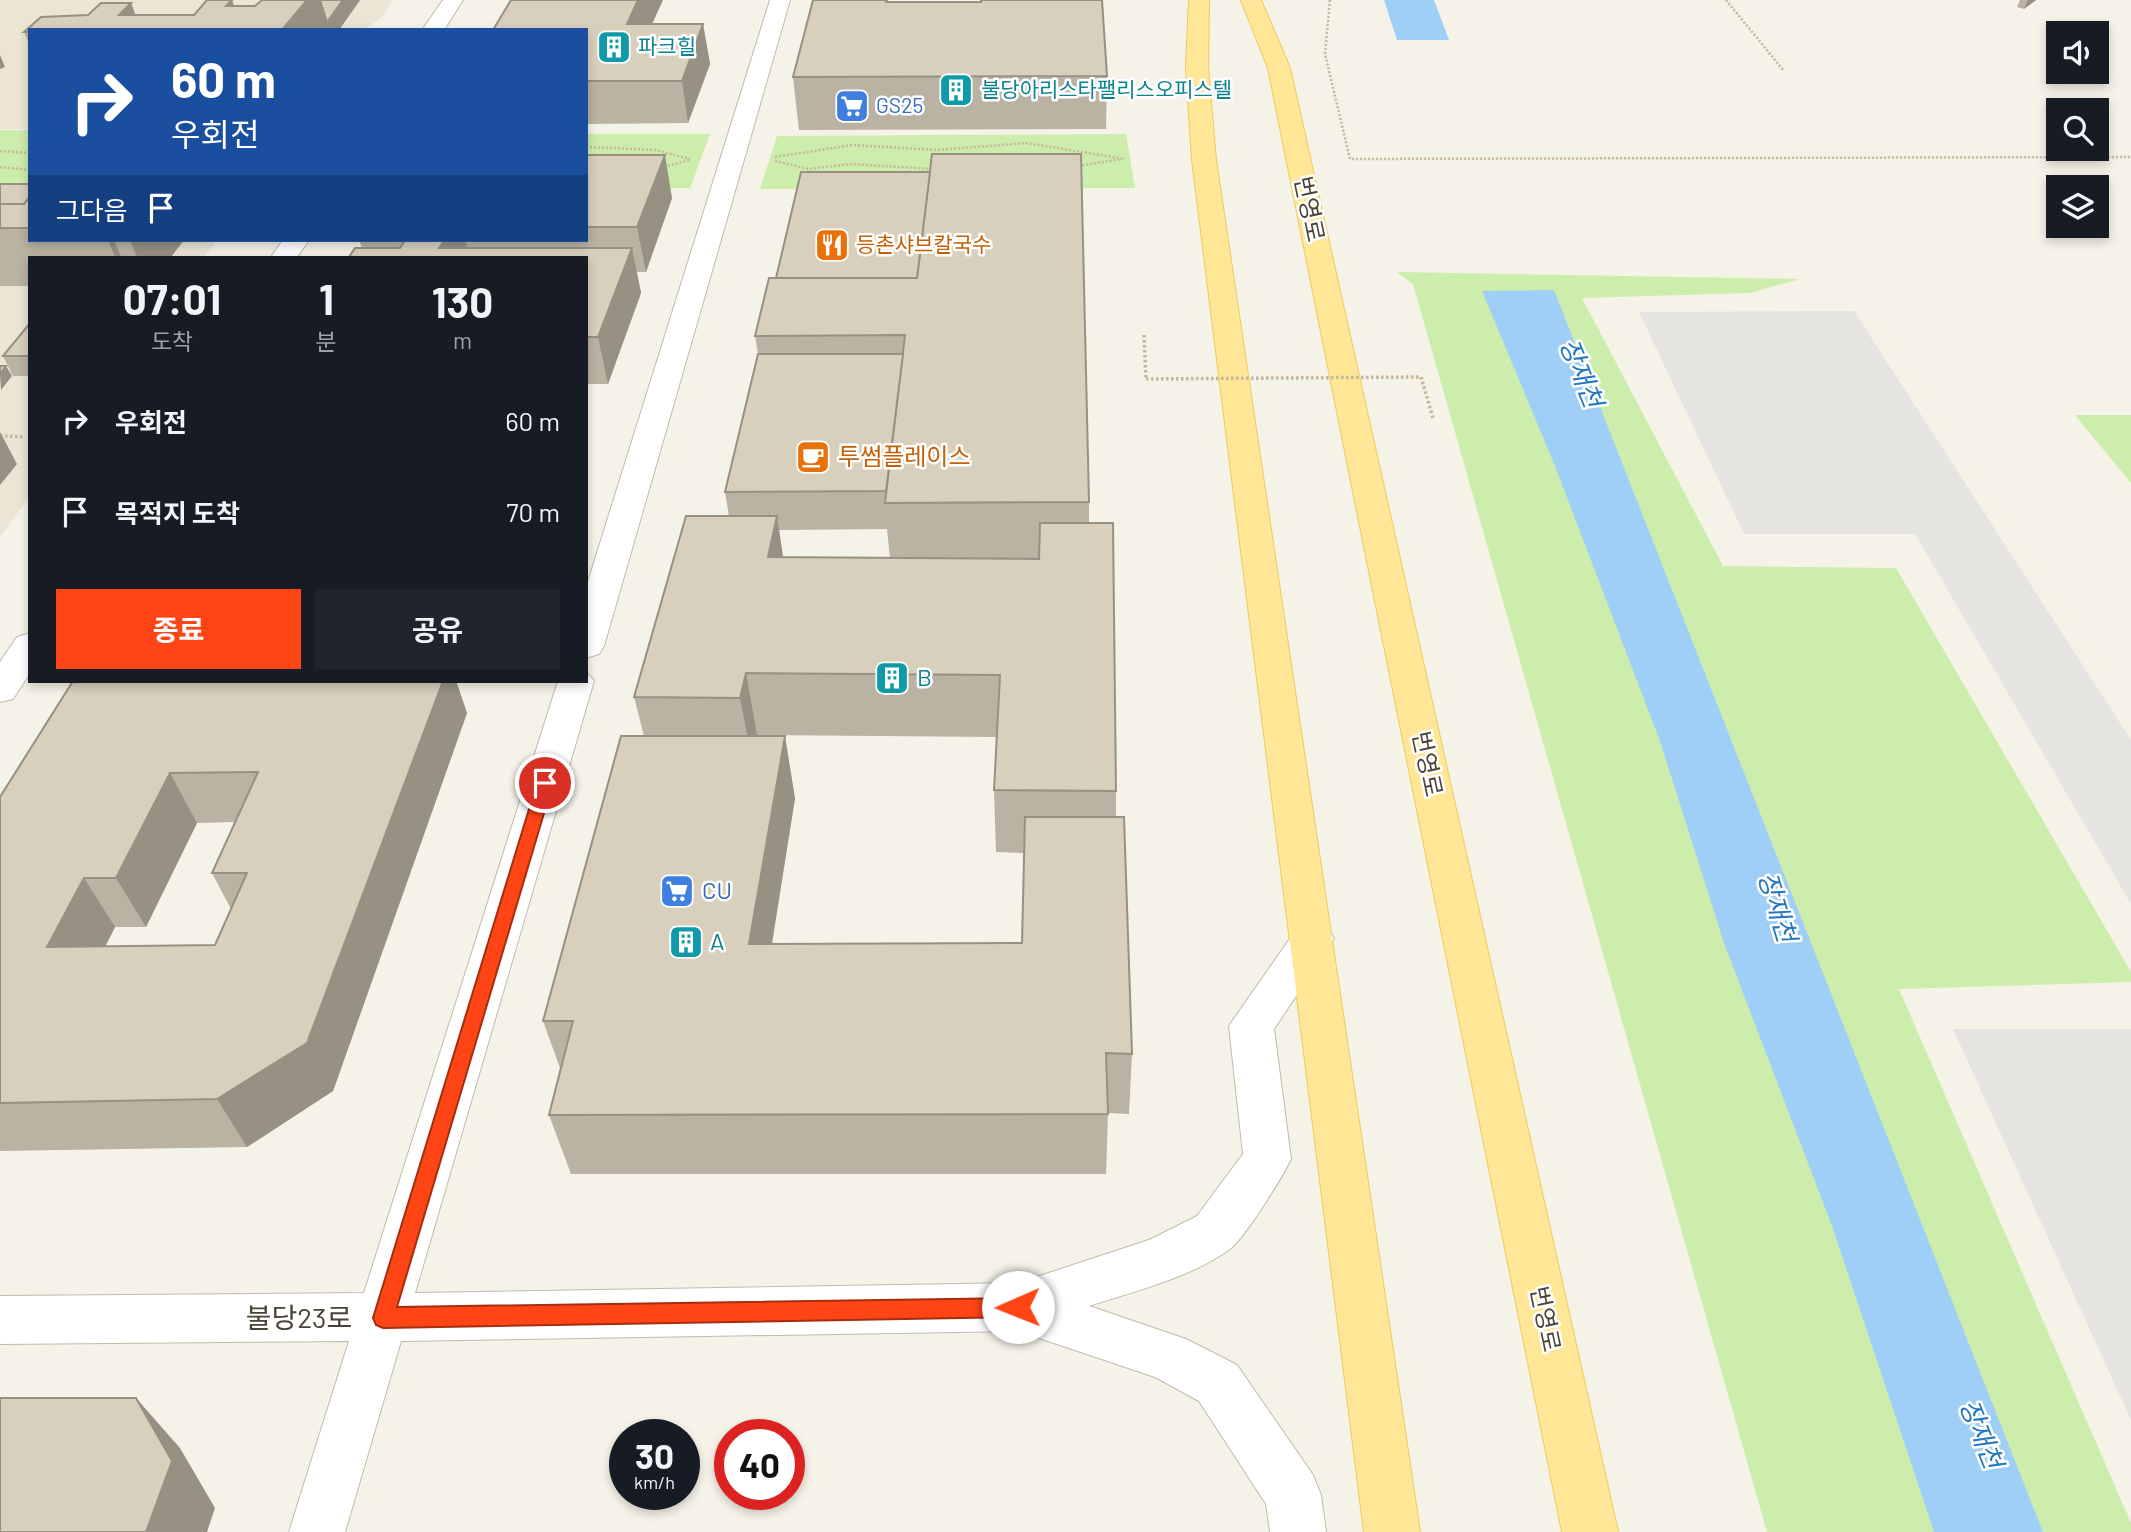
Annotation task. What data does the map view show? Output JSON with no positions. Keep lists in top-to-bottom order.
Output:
{
  "streets": {
    "main road": ["번영로"],
    "street": ["불당23로"]
  },
  "water": ["장재천"],
  "places": {
    "building": [
      "파크힐",
      "불당아리스타팰리스오피스텔",
      "B",
      "A"
    ],
    "supermarket": ["GS25", "CU"],
    "restaurant": ["등촌샤브칼국수"],
    "cafe": ["투썸플레이스"]
  },
  "page": {
    "turn": ["60 m", "우회전"],
    "then": "그다음",
    "eta": [
      "07:01",
      "도착",
      "1",
      "분",
      "130",
      "m"
    ],
    "list": [
      {
        "name": "우회전",
        "value": "60 m"
      },
      {
        "name": "목적지 도착",
        "value": "70 m"
      }
    ],
    "buttons": ["종료", "공유"],
    "speed": "30 km/h",
    "limit": "40"
  }
}
